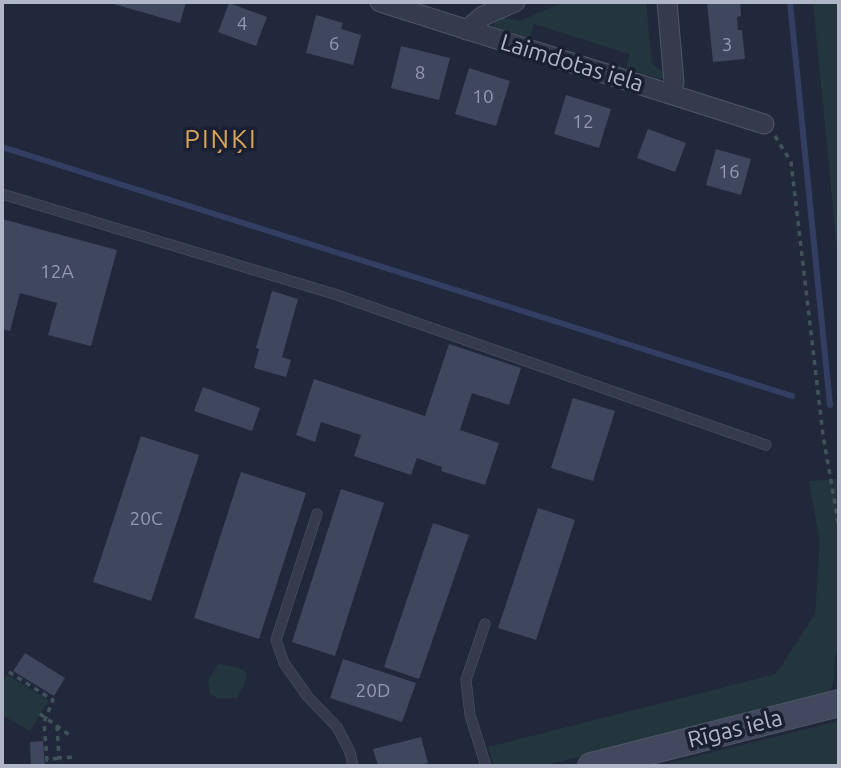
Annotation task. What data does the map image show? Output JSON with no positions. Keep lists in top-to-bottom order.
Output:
{
  "streets": {
    "main road": ["Rīgas iela"],
    "street": ["Laimdotas iela"]
  },
  "districts": ["PIŅĶI"],
  "house_numbers": [
    "4",
    "6",
    "3",
    "8",
    "10",
    "12",
    "16",
    "12A",
    "20C",
    "20D"
  ]
}
